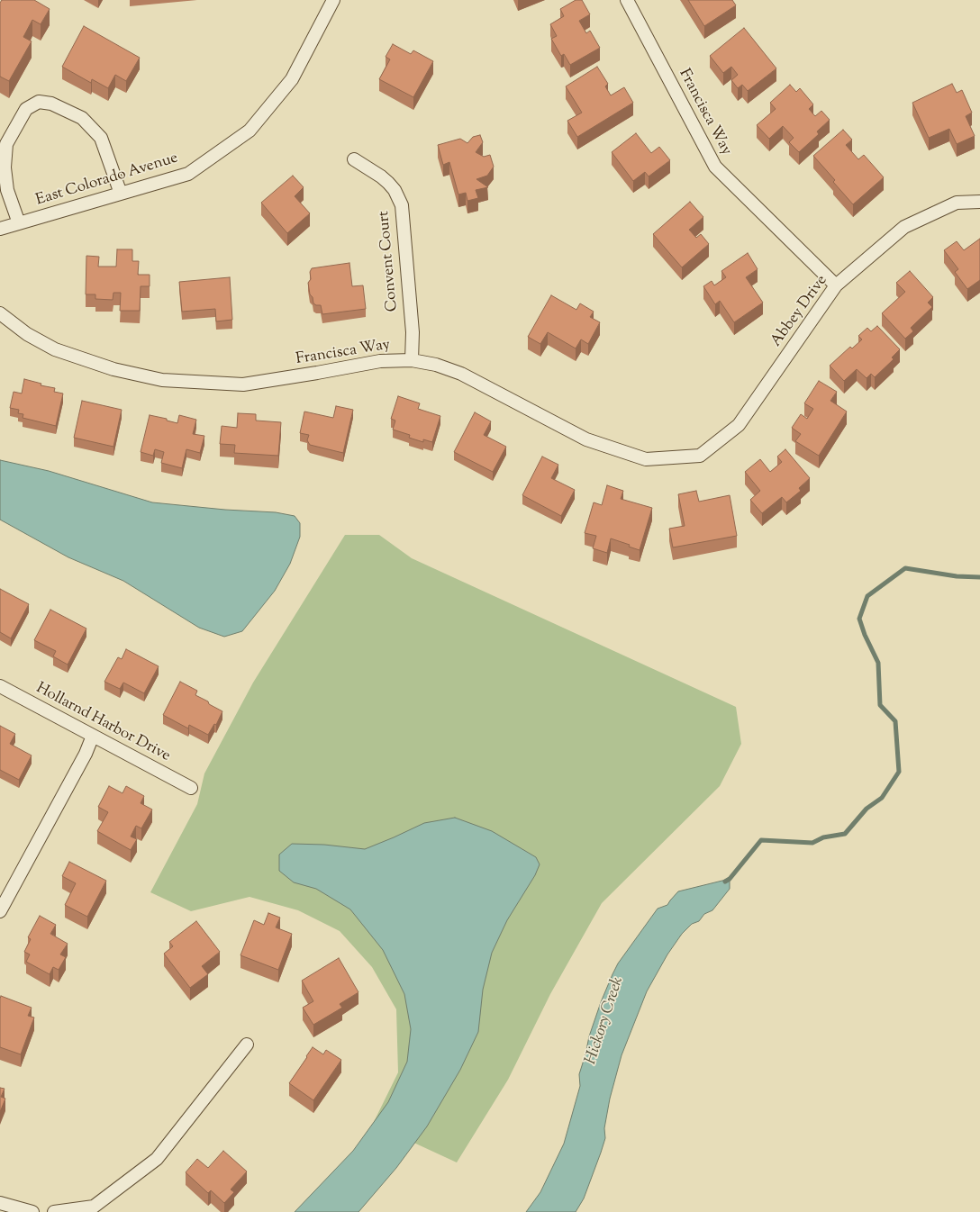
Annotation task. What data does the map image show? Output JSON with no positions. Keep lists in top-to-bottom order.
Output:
{
  "streets": {
    "street": [
      "Francisca Way",
      "East Colorado Avenue",
      "Convent Court",
      "Abbey Drive",
      "Hollarnd Harbor Drive"
    ]
  },
  "crossings": [
    ["Francisca Way", "Convent Court"],
    ["Francisca Way", "Abbey Drive"]
  ],
  "water": ["Hickory Creek"]
}
